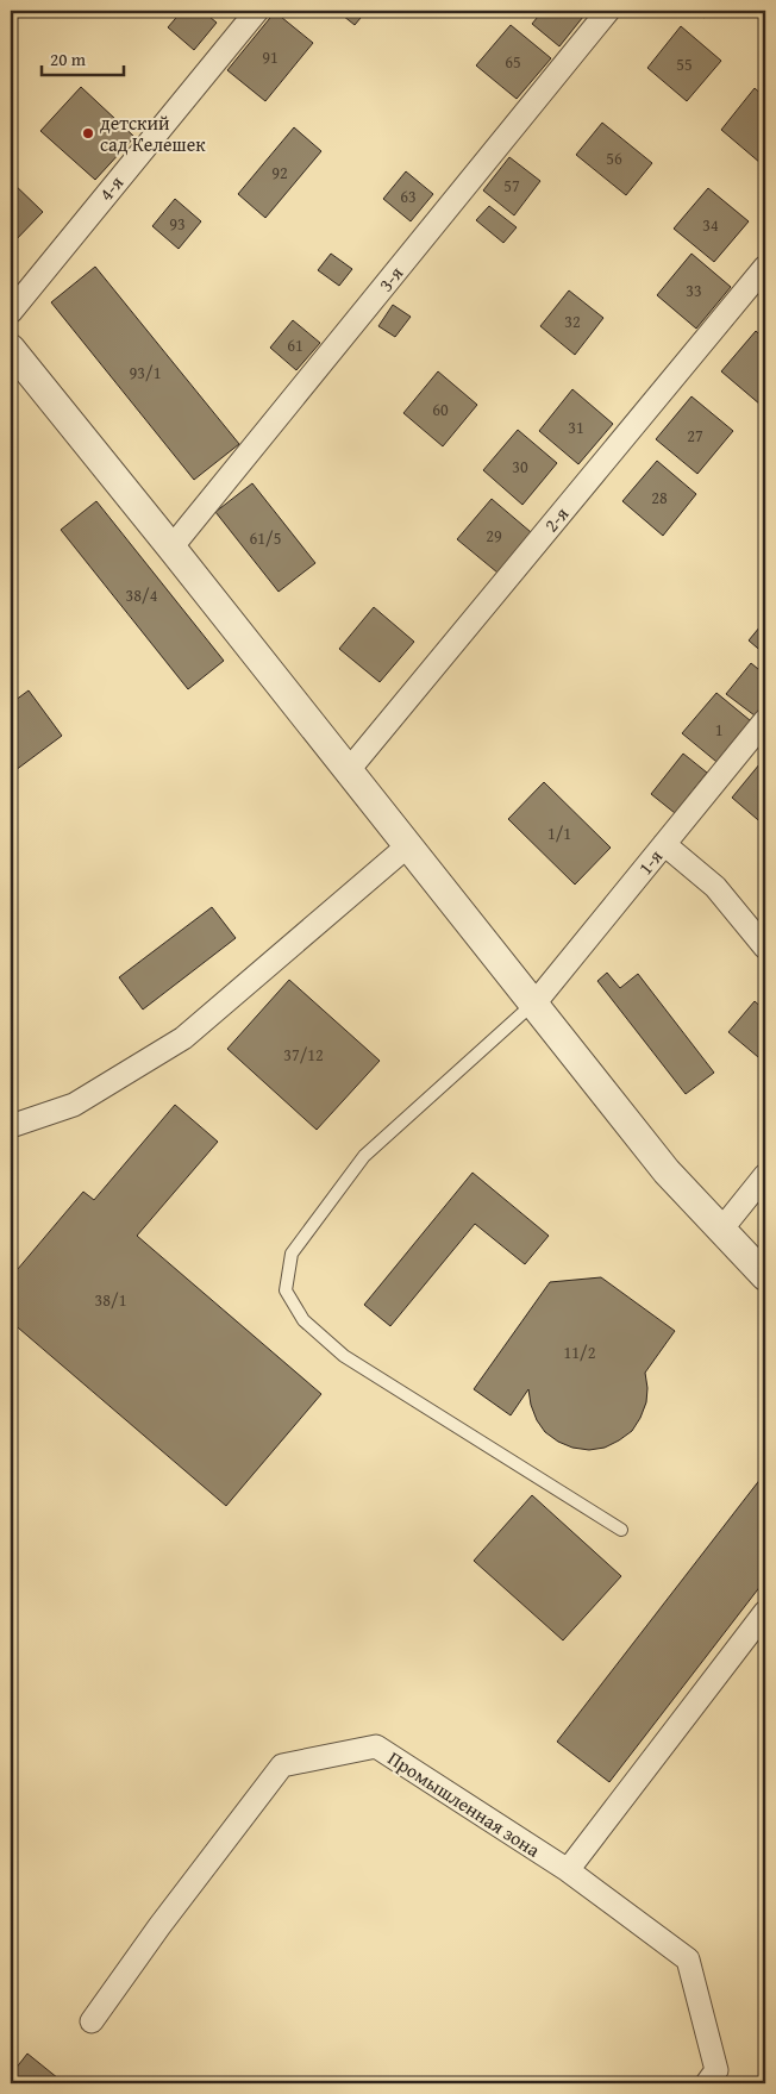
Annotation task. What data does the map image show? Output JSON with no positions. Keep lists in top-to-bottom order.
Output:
{
  "streets": {
    "street": [
      "4-я",
      "3-я",
      "2-я",
      "1-я",
      "Промышленная зона"
    ]
  },
  "places": ["детский сад Келешек"],
  "house_numbers": [
    "91",
    "65",
    "55",
    "56",
    "92",
    "57",
    "63",
    "93",
    "34",
    "33",
    "32",
    "61",
    "93/1",
    "60",
    "31",
    "27",
    "30",
    "28",
    "29",
    "61/5",
    "38/4",
    "1",
    "1/1",
    "37/12",
    "38/1",
    "11/2"
  ],
  "scale_bar": "20 m"
}
